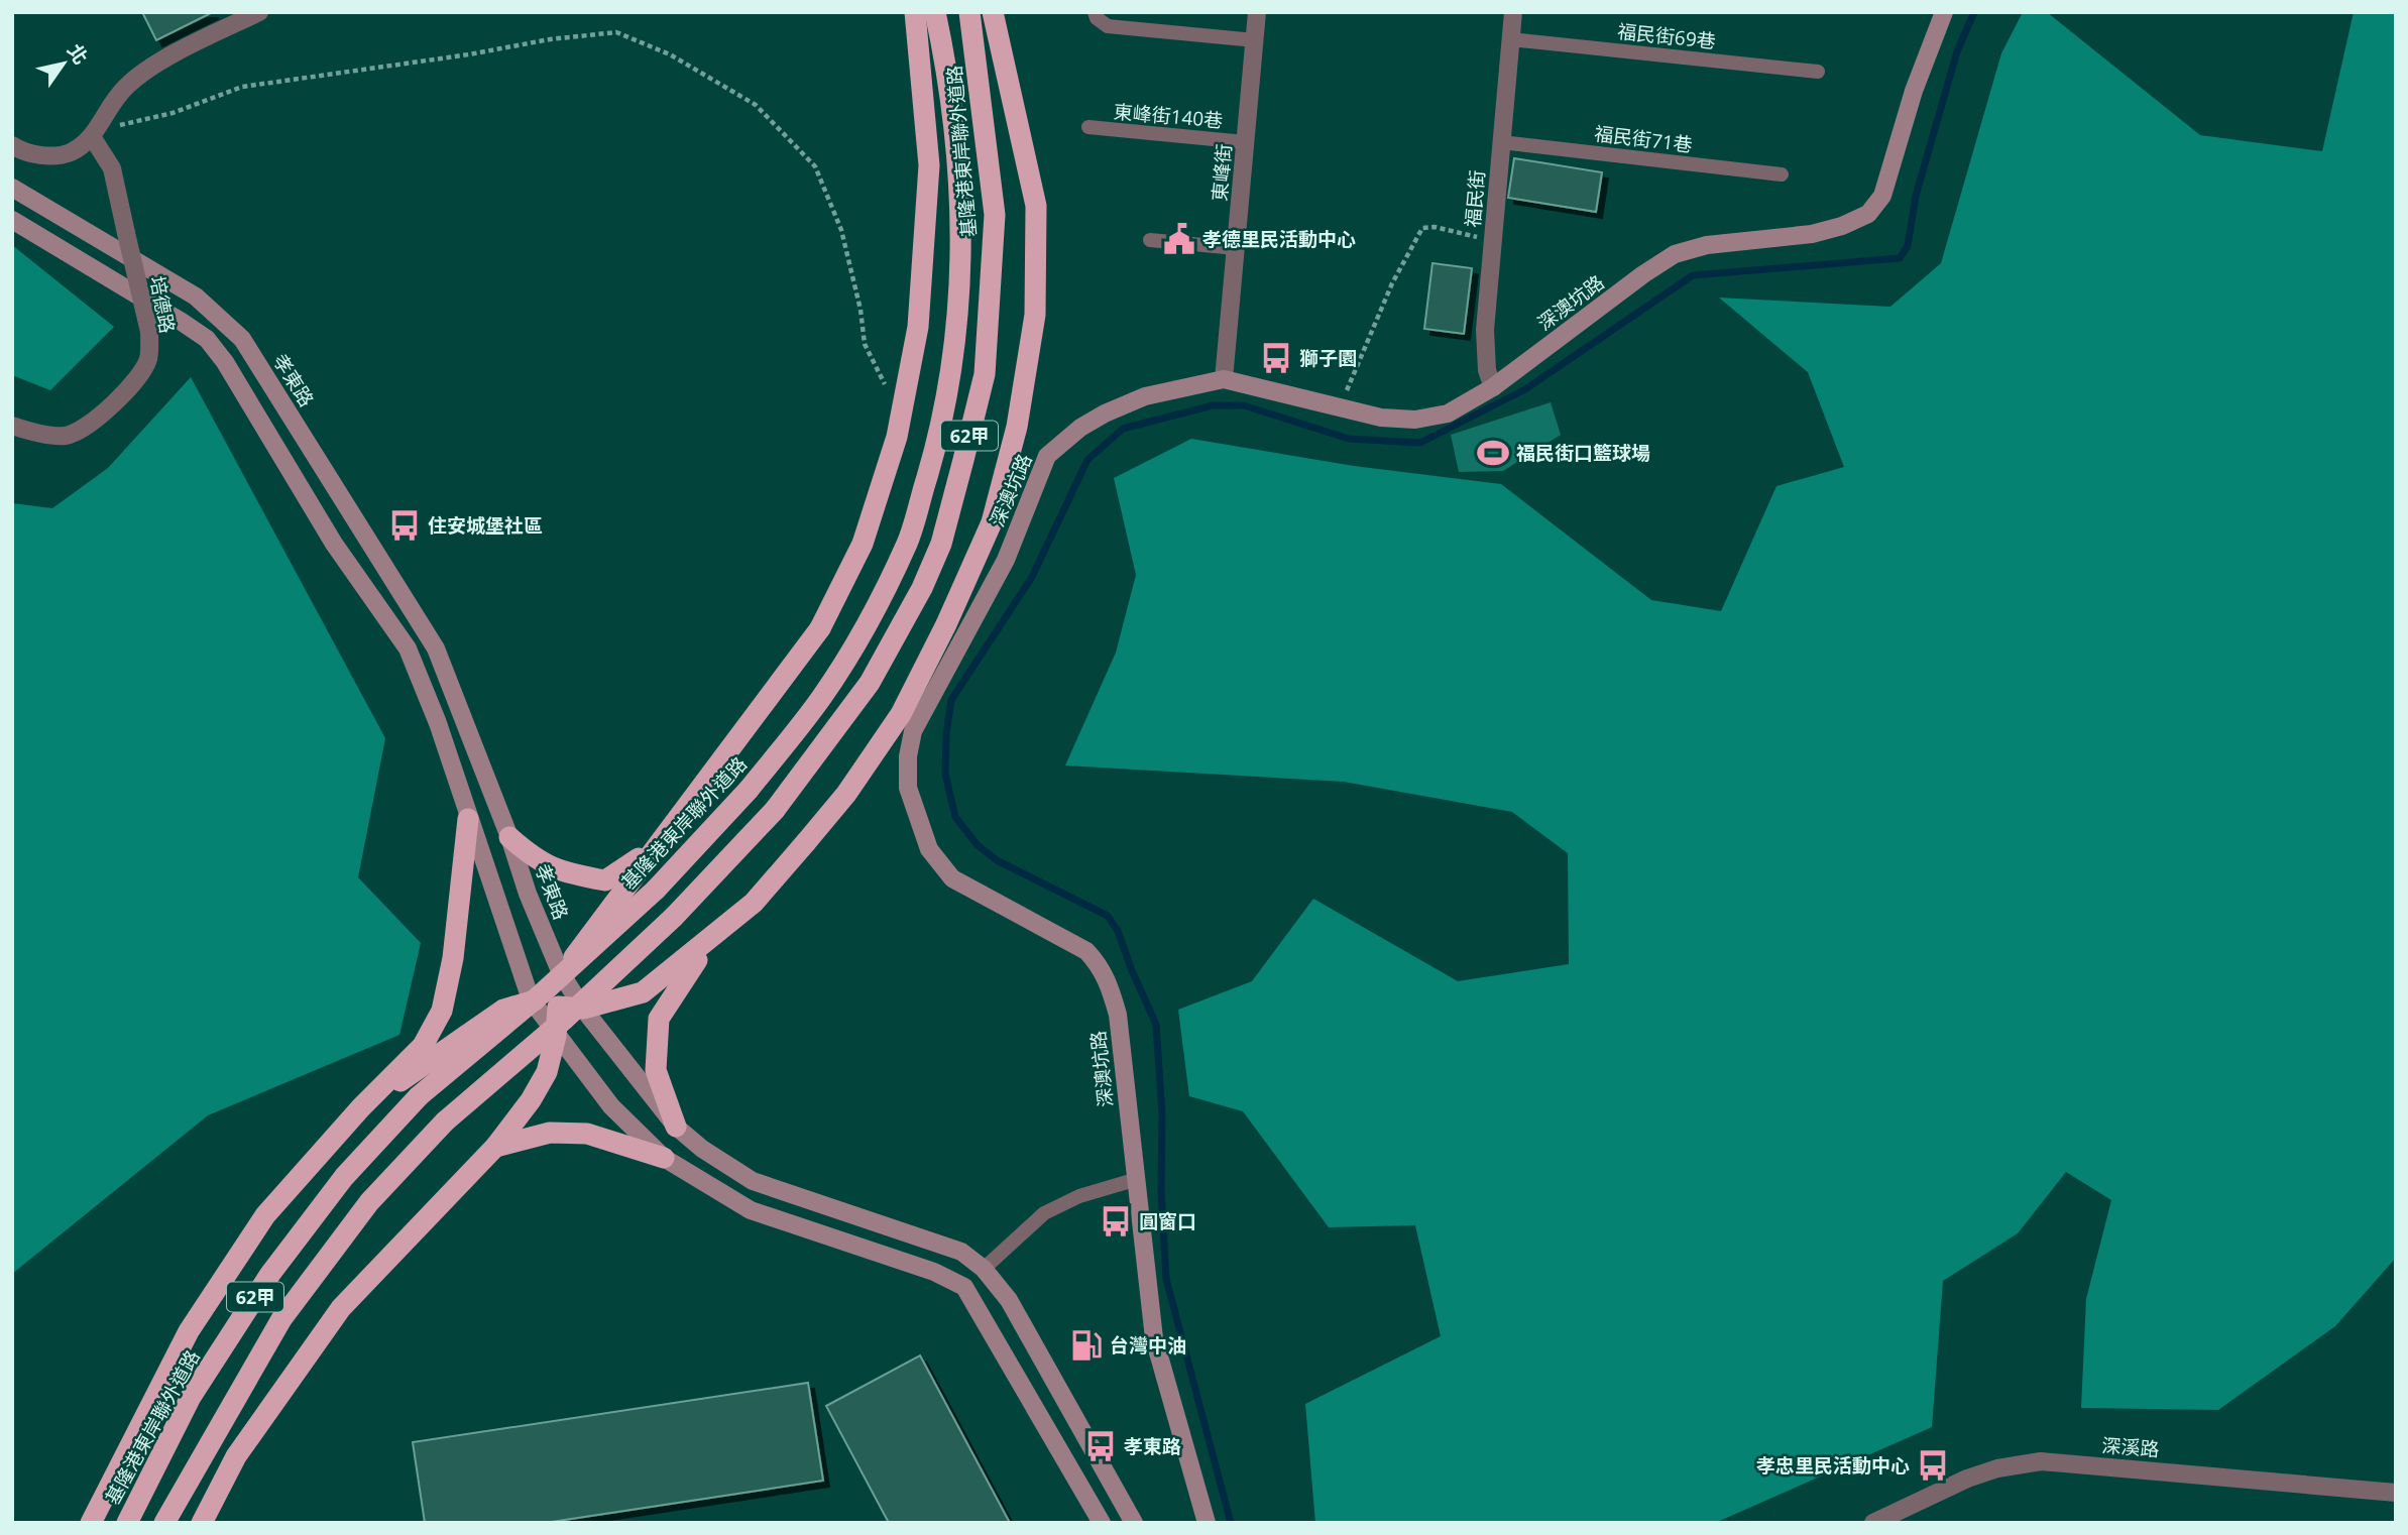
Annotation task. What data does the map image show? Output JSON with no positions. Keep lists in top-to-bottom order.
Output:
{
  "streets": {
    "highway": ["基隆港東岸聯外道路", "62甲"],
    "main road": ["深澳坑路", "孝東路"],
    "street": [
      "東峰街",
      "福民街",
      "培德路",
      "深溪路"
    ],
    "lane": ["福民街69巷", "東峰街140巷", "福民街71巷"]
  },
  "crossings": [
    ["福民街69巷", "福民街"],
    ["東峰街140巷", "東峰街"],
    ["福民街71巷", "福民街"],
    ["東峰街", "深澳坑路"],
    ["福民街", "深澳坑路"]
  ],
  "places": {
    "public building": ["孝德里民活動中心"],
    "bus stop": [
      "獅子園",
      "住安城堡社區",
      "圓窗口",
      "孝東路",
      "孝忠里民活動中心"
    ],
    "sports": ["福民街口籃球場"],
    "fuel station": ["台灣中油"]
  },
  "north": "top right"
}
